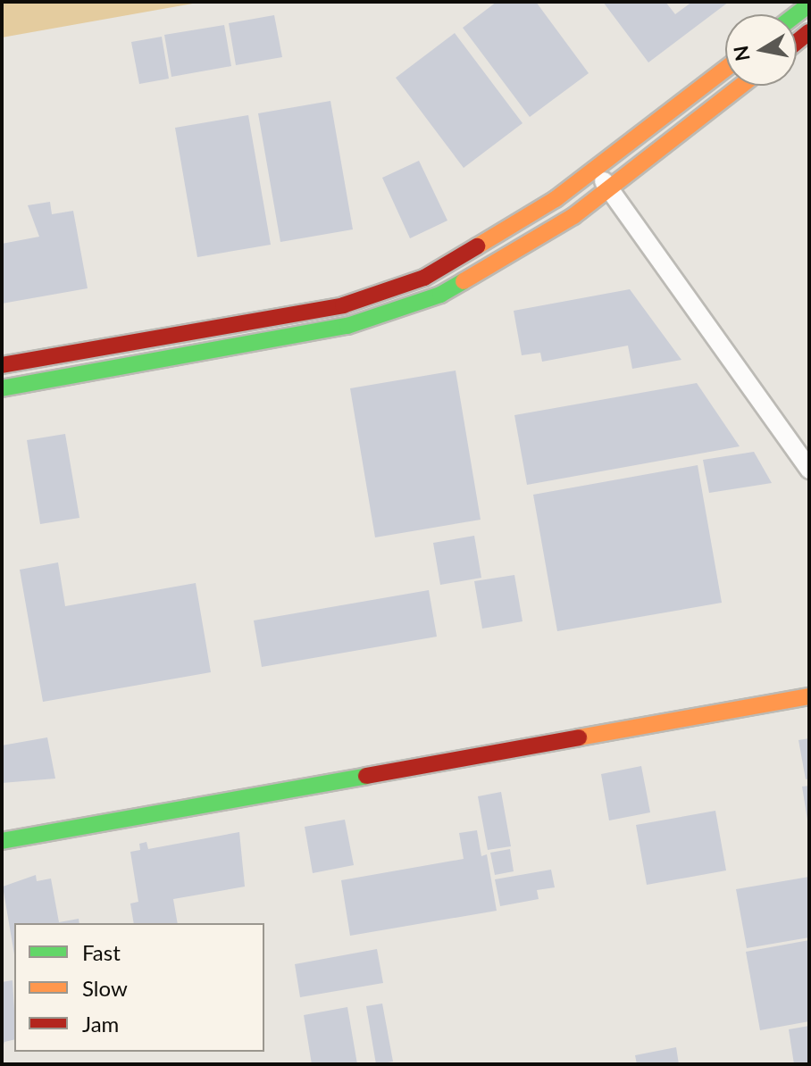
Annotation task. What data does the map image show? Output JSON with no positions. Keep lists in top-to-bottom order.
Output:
{
  "legend": ["Fast", "Slow", "Jam"],
  "north": "left"
}
